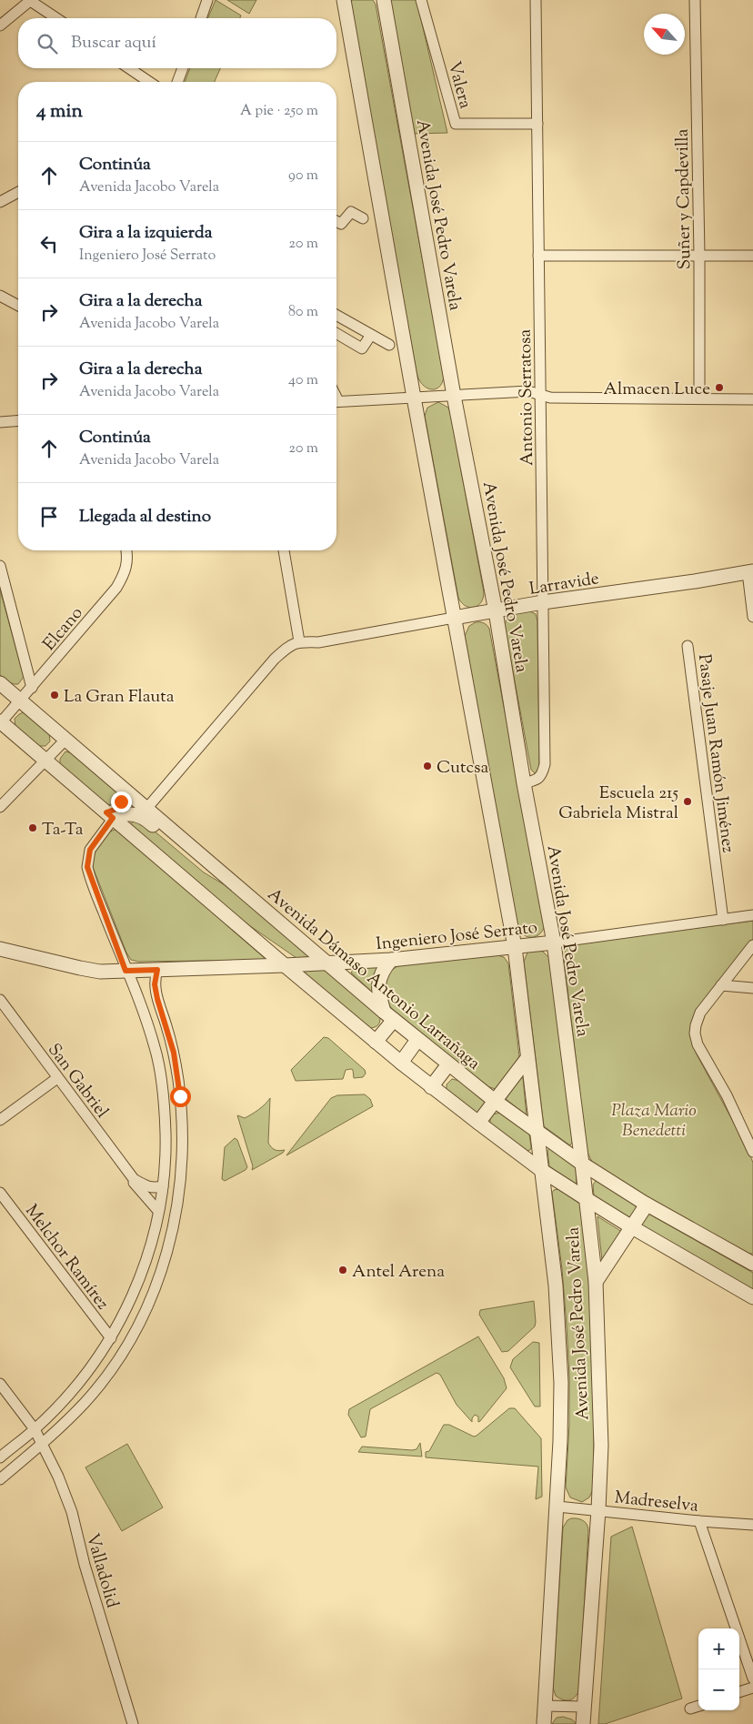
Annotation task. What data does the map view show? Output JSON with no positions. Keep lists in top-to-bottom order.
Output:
{
  "streets": {
    "street": [
      "Valera",
      "Suñer y Capdevilla",
      "Avenida José Pedro Varela",
      "Antonio Serratosa",
      "Larravide",
      "Elcano",
      "Pasaje Juan Ramón Jiménez",
      "Ingeniero José Serrato",
      "Avenida Dámaso Antonio Larrañaga",
      "San Gabriel",
      "Melchor Ramírez",
      "Madreselva",
      "Valladolid"
    ]
  },
  "crossings": [
    ["Valera", "Antonio Serratosa"],
    ["Avenida José Pedro Varela", "Antonio Serratosa"],
    ["Avenida José Pedro Varela", "Larravide"],
    ["Avenida José Pedro Varela", "Ingeniero José Serrato"],
    ["Avenida José Pedro Varela", "Avenida Dámaso Antonio Larrañaga"],
    ["Avenida José Pedro Varela", "Madreselva"],
    ["Antonio Serratosa", "Larravide"],
    ["Elcano", "Avenida Dámaso Antonio Larrañaga"],
    ["Pasaje Juan Ramón Jiménez", "Ingeniero José Serrato"],
    ["Ingeniero José Serrato", "Avenida Dámaso Antonio Larrañaga"]
  ],
  "parks": ["Plaza Mario Benedetti"],
  "places": [
    "Almacen Luce",
    "La Gran Flauta",
    "Cutcsa",
    "Escuela 215 Gabriela Mistral",
    "Ta-Ta",
    "Antel Arena"
  ],
  "north": "top left",
  "page": {
    "search": "Buscar aquí",
    "heading": ["4 min", "A pie · 250 m"],
    "list": [
      ["Continúa", "Avenida Jacobo Varela", "90 m"],
      ["Gira a la izquierda", "Ingeniero José Serrato", "20 m"],
      ["Gira a la derecha", "Avenida Jacobo Varela", "80 m"],
      ["Gira a la derecha", "Avenida Jacobo Varela", "40 m"],
      ["Continúa", "Avenida Jacobo Varela", "20 m"],
      "Llegada al destino"
    ],
    "map_buttons": ["+", "−"]
  }
}
